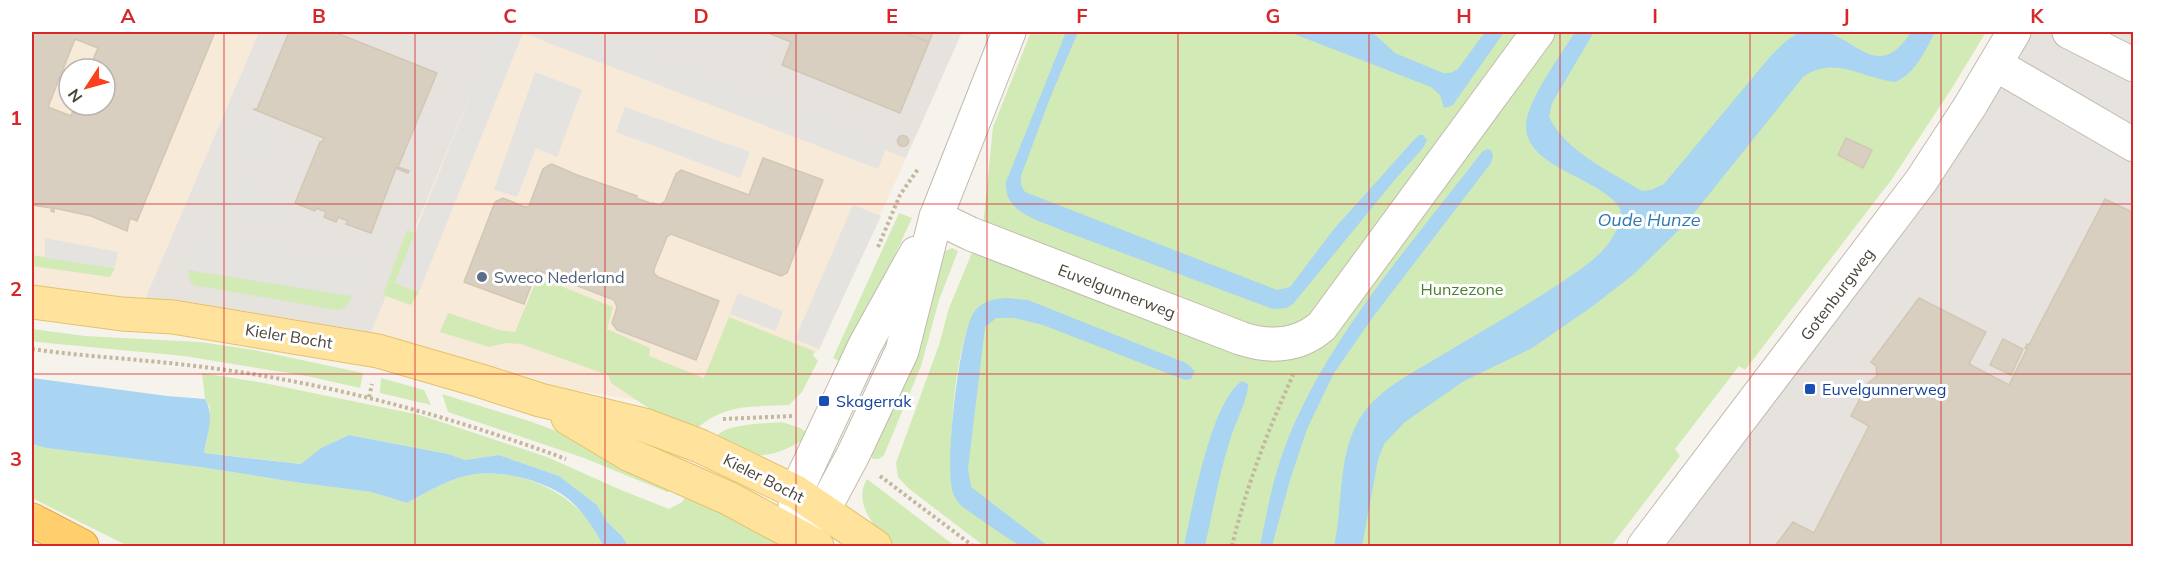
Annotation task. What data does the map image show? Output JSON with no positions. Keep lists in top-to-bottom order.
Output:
{
  "streets": {
    "main road": ["Kieler Bocht"],
    "street": ["Euvelgunnerweg", "Gotenburgweg"]
  },
  "water": ["Oude Hunze"],
  "parks": ["Hunzezone"],
  "places": {
    "other": ["Sweco Nederland"],
    "transit": ["Euvelgunnerweg", "Skagerrak"]
  },
  "north": "bottom left",
  "grid": {
    "columns": [
      "A",
      "B",
      "C",
      "D",
      "E",
      "F",
      "G",
      "H",
      "I",
      "J",
      "K"
    ],
    "rows": ["1", "2", "3"]
  }
}
